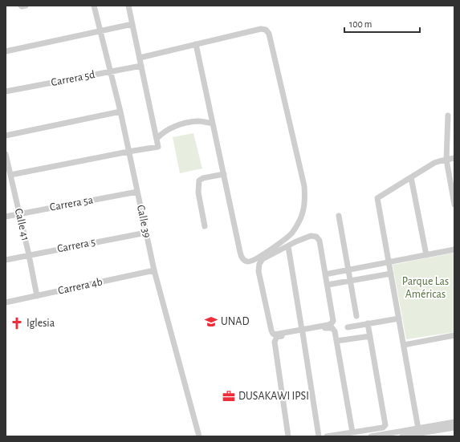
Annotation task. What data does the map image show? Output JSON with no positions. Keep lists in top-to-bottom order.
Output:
{
  "streets": {
    "street": [
      "Carrera 5d",
      "Carrera 5a",
      "Calle 39",
      "Calle 41",
      "Carrera 5",
      "Carrera 4b"
    ]
  },
  "crossings": [
    ["Carrera 5d", "Calle 39"],
    ["Carrera 5a", "Calle 39"],
    ["Carrera 5a", "Calle 41"],
    ["Calle 39", "Carrera 5"],
    ["Calle 39", "Carrera 4b"],
    ["Calle 41", "Carrera 5"],
    ["Calle 41", "Carrera 4b"]
  ],
  "parks": ["Parque Las Américas"],
  "places": {
    "school or university": ["UNAD"],
    "church": ["Iglesia"],
    "office": ["DUSAKAWI IPSI"]
  },
  "scale_bar": "100 m"
}
